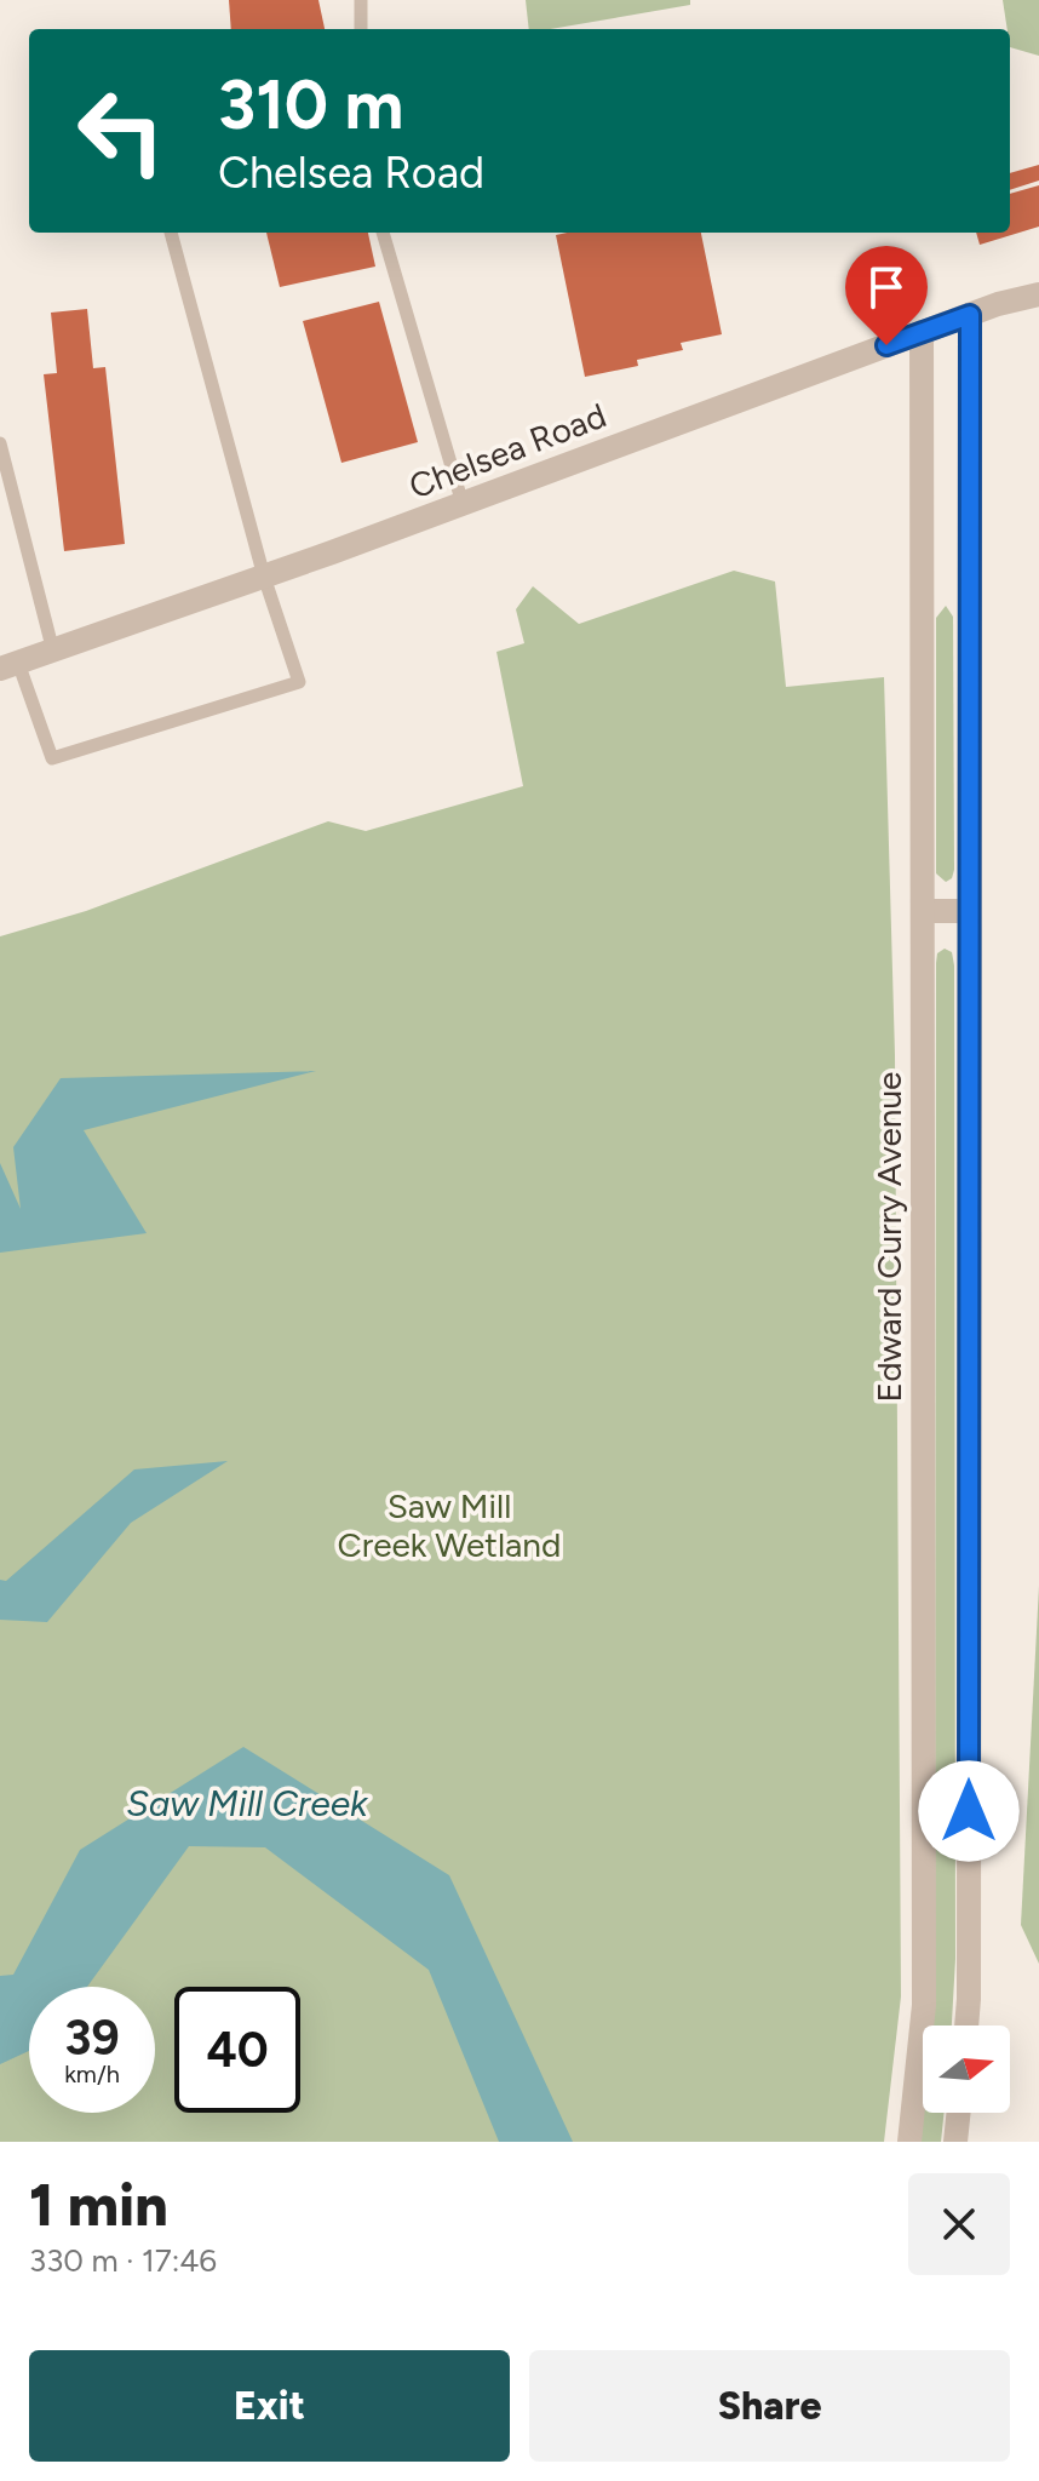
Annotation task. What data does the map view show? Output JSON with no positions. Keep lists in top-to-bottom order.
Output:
{
  "streets": {
    "street": ["Chelsea Road", "Edward Curry Avenue"]
  },
  "crossings": [
    ["Chelsea Road", "Edward Curry Avenue"]
  ],
  "water": ["Saw Mill Creek"],
  "parks": ["Saw Mill Creek Wetland"],
  "north": "right",
  "page": {
    "turn": ["310 m", "Chelsea Road"],
    "speed": "39 km/h",
    "limit": "40",
    "heading": ["1 min", "330 m · 17:46"],
    "buttons": ["Exit", "Share"]
  }
}
